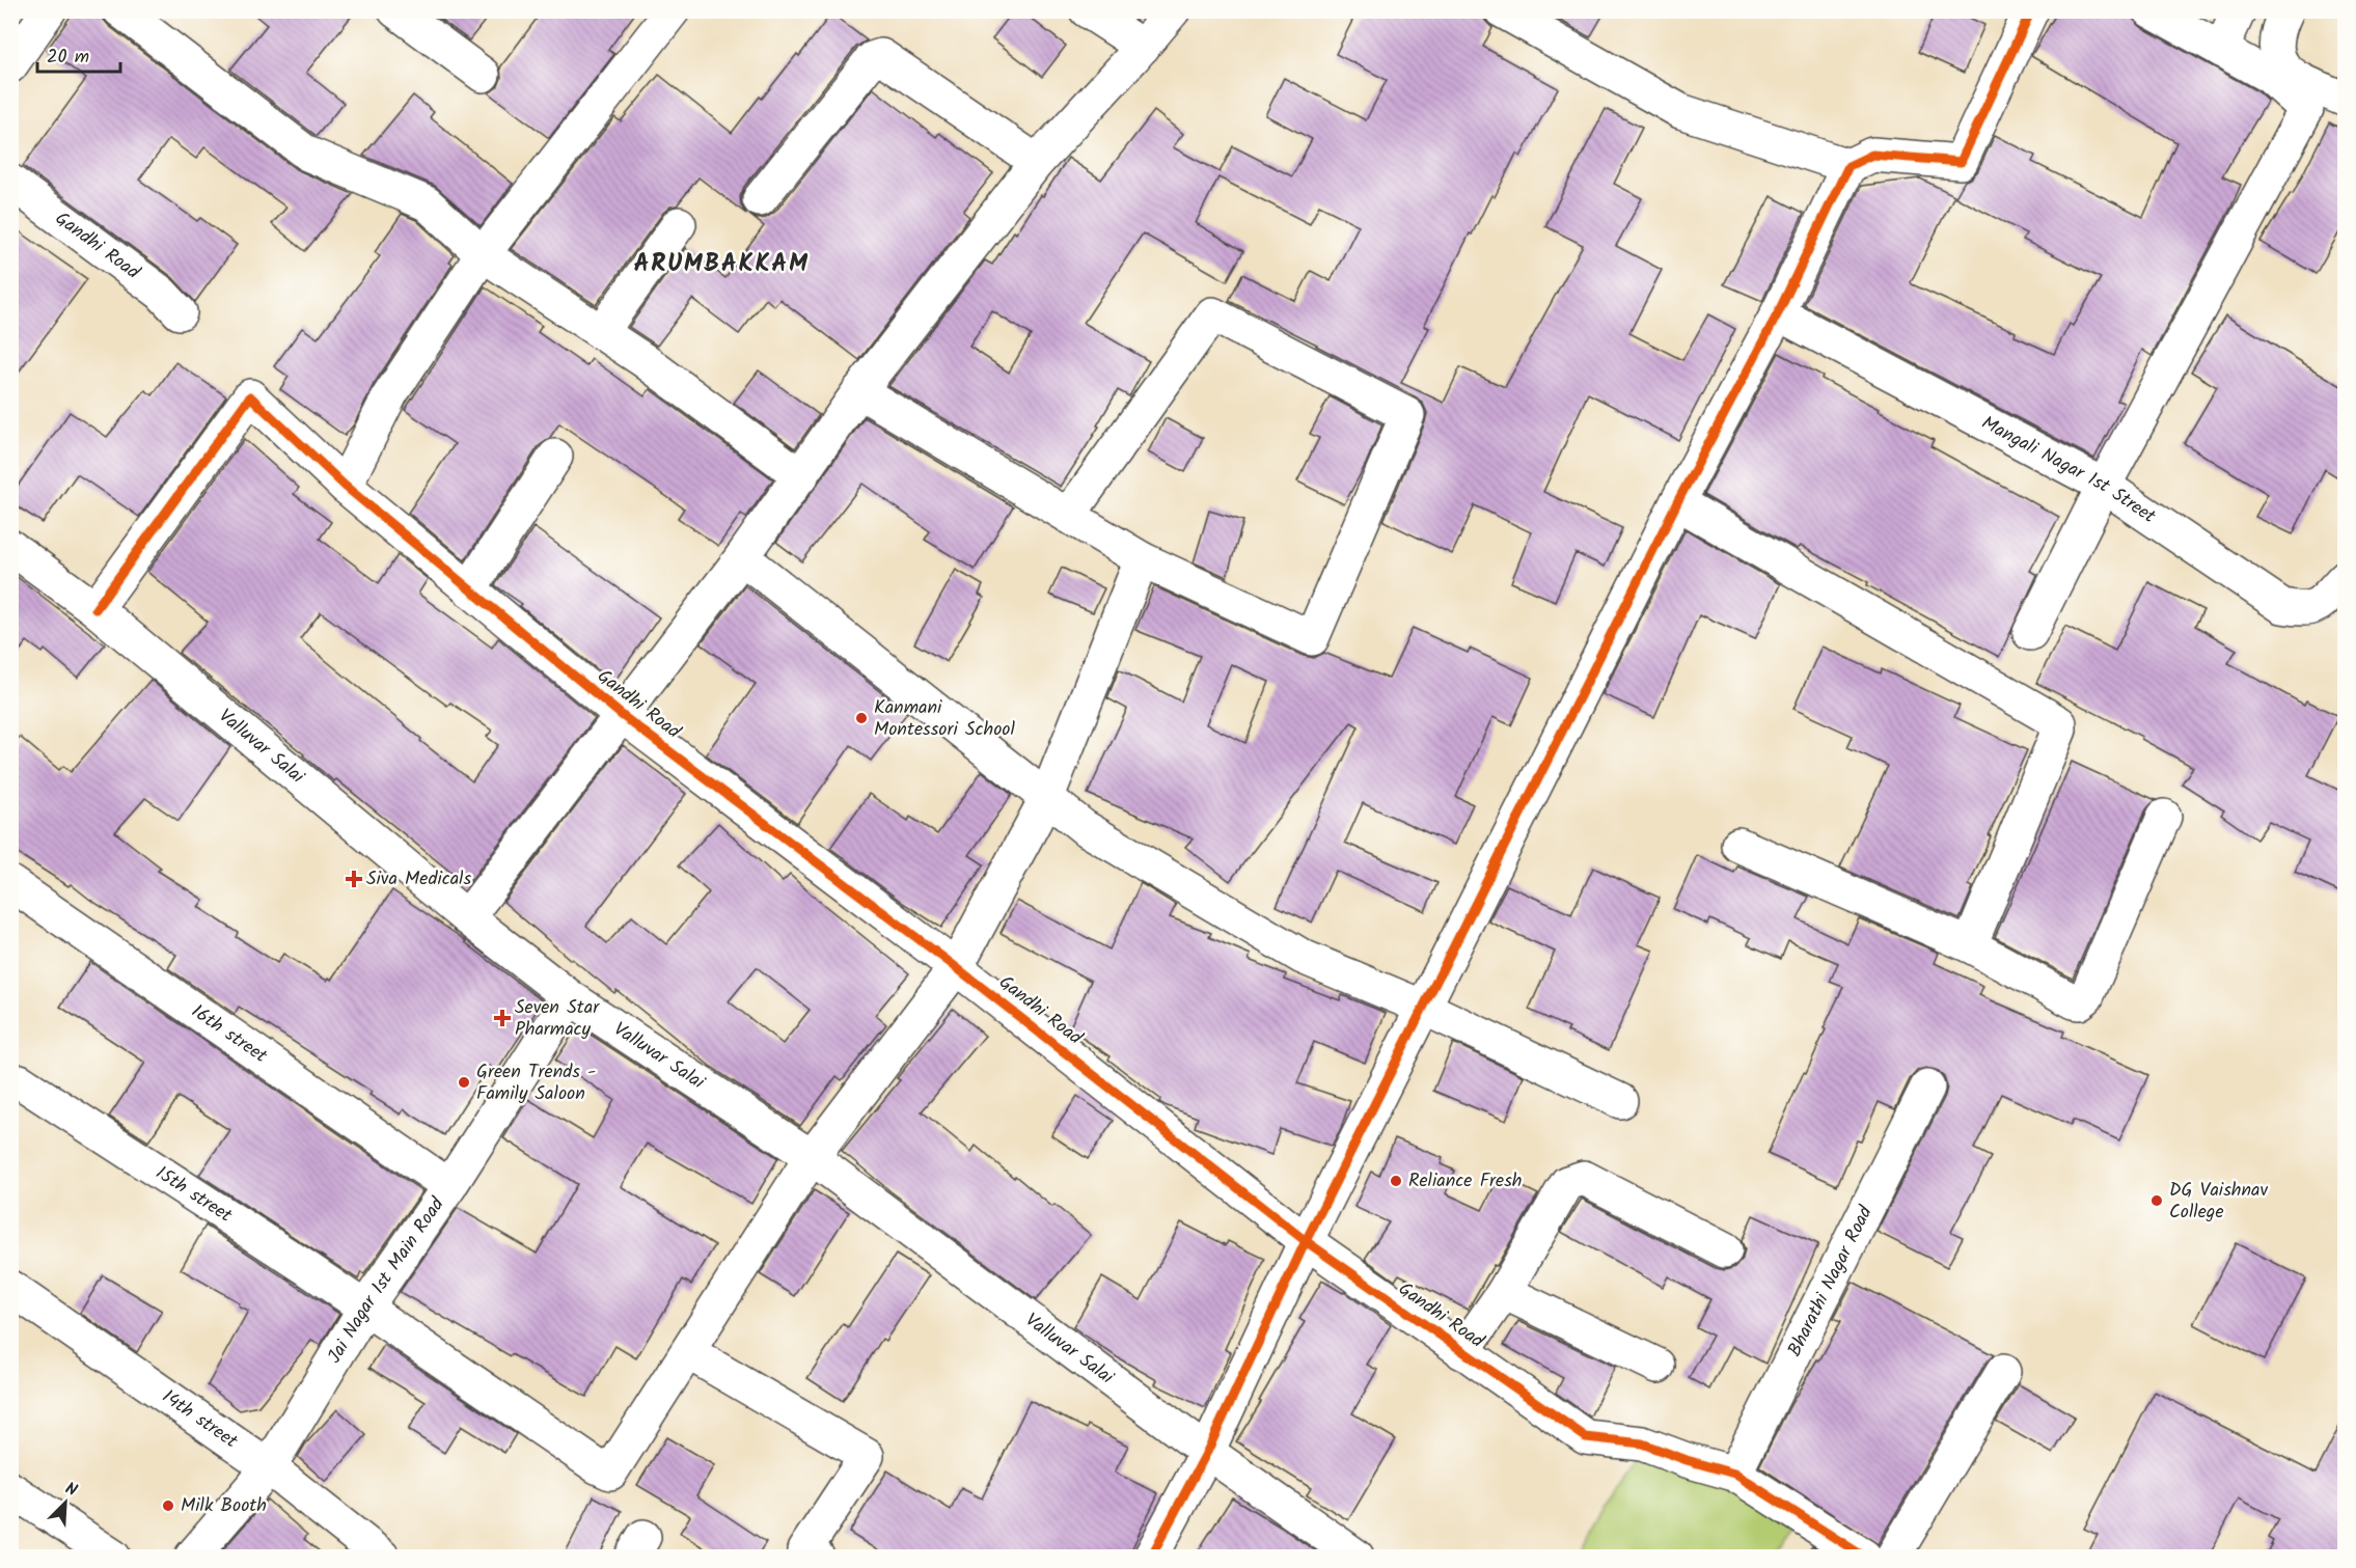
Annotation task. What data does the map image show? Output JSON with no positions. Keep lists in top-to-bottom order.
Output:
{
  "streets": {
    "street": [
      "Gandhi Road",
      "Mangali Nagar 1st Street",
      "Valluvar Salai",
      "16th street",
      "15th street",
      "Bharathi Nagar Road",
      "Jai Nagar 1st Main Road",
      "14th street"
    ]
  },
  "crossings": [
    ["Gandhi Road", "Valluvar Salai"],
    ["Gandhi Road", "Bharathi Nagar Road"],
    ["Valluvar Salai", "Jai Nagar 1st Main Road"],
    ["16th street", "Jai Nagar 1st Main Road"],
    ["15th street", "Jai Nagar 1st Main Road"],
    ["Jai Nagar 1st Main Road", "14th street"]
  ],
  "districts": ["ARUMBAKKAM"],
  "places": {
    "other": [
      "Kanmani Montessori School",
      "Green Trends - Family Saloon",
      "Reliance Fresh",
      "DG Vaishnav College",
      "Milk Booth"
    ],
    "health": ["Siva Medicals", "Seven Star Pharmacy"]
  },
  "scale_bar": "20 m",
  "north": "top right"
}
